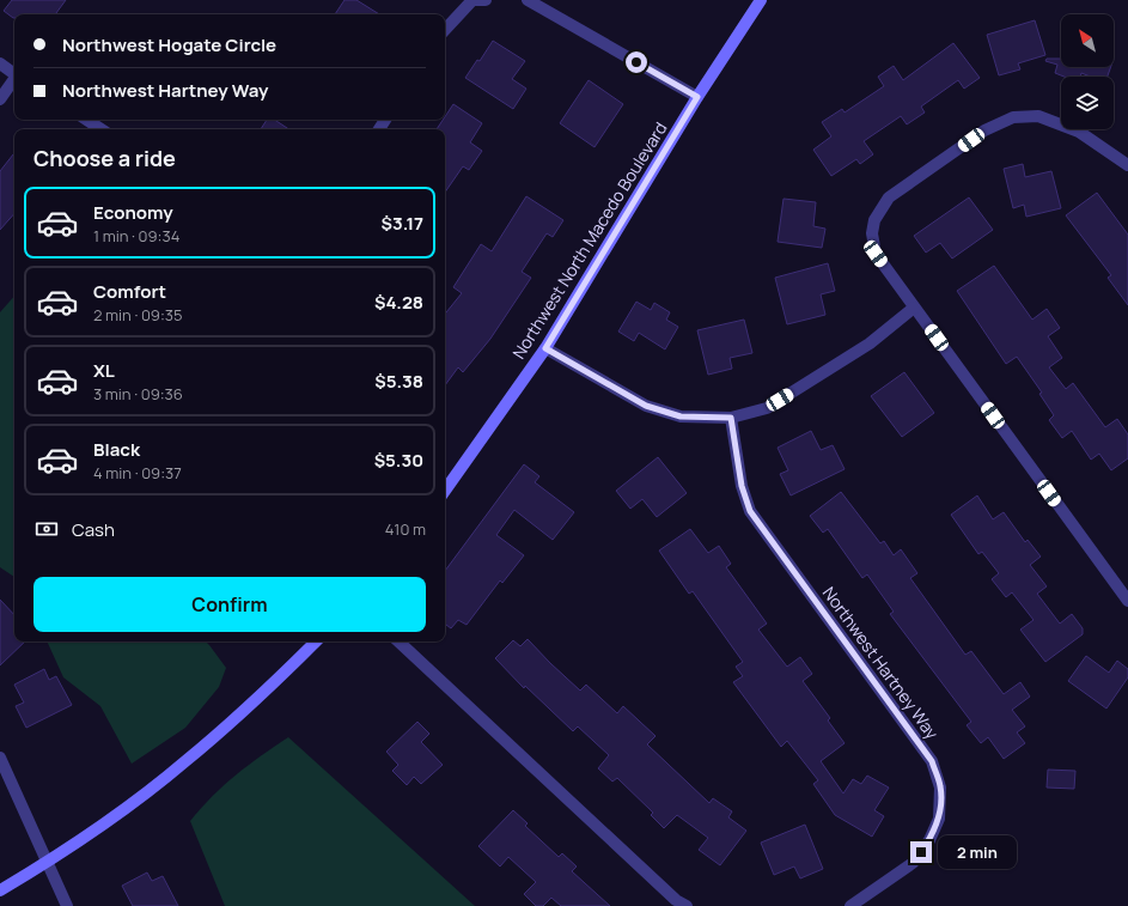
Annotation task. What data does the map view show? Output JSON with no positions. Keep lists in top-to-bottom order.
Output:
{
  "streets": {
    "street": ["Northwest North Macedo Boulevard", "Northwest Hartney Way"]
  },
  "north": "top left",
  "page": {
    "banner": ["Northwest Hogate Circle", "Northwest Hartney Way"],
    "heading": "Choose a ride",
    "list": [
      {
        "name": "Economy",
        "note": "1 min · 09:34",
        "value": "$3.17"
      },
      {
        "name": "Comfort",
        "note": "2 min · 09:35",
        "value": "$4.28"
      },
      {
        "name": "XL",
        "note": "3 min · 09:36",
        "value": "$5.38"
      },
      {
        "name": "Black",
        "note": "4 min · 09:37",
        "value": "$5.30"
      }
    ],
    "pay": ["Cash", "410 m"],
    "buttons": "Confirm",
    "bubble": "2 min"
  }
}
